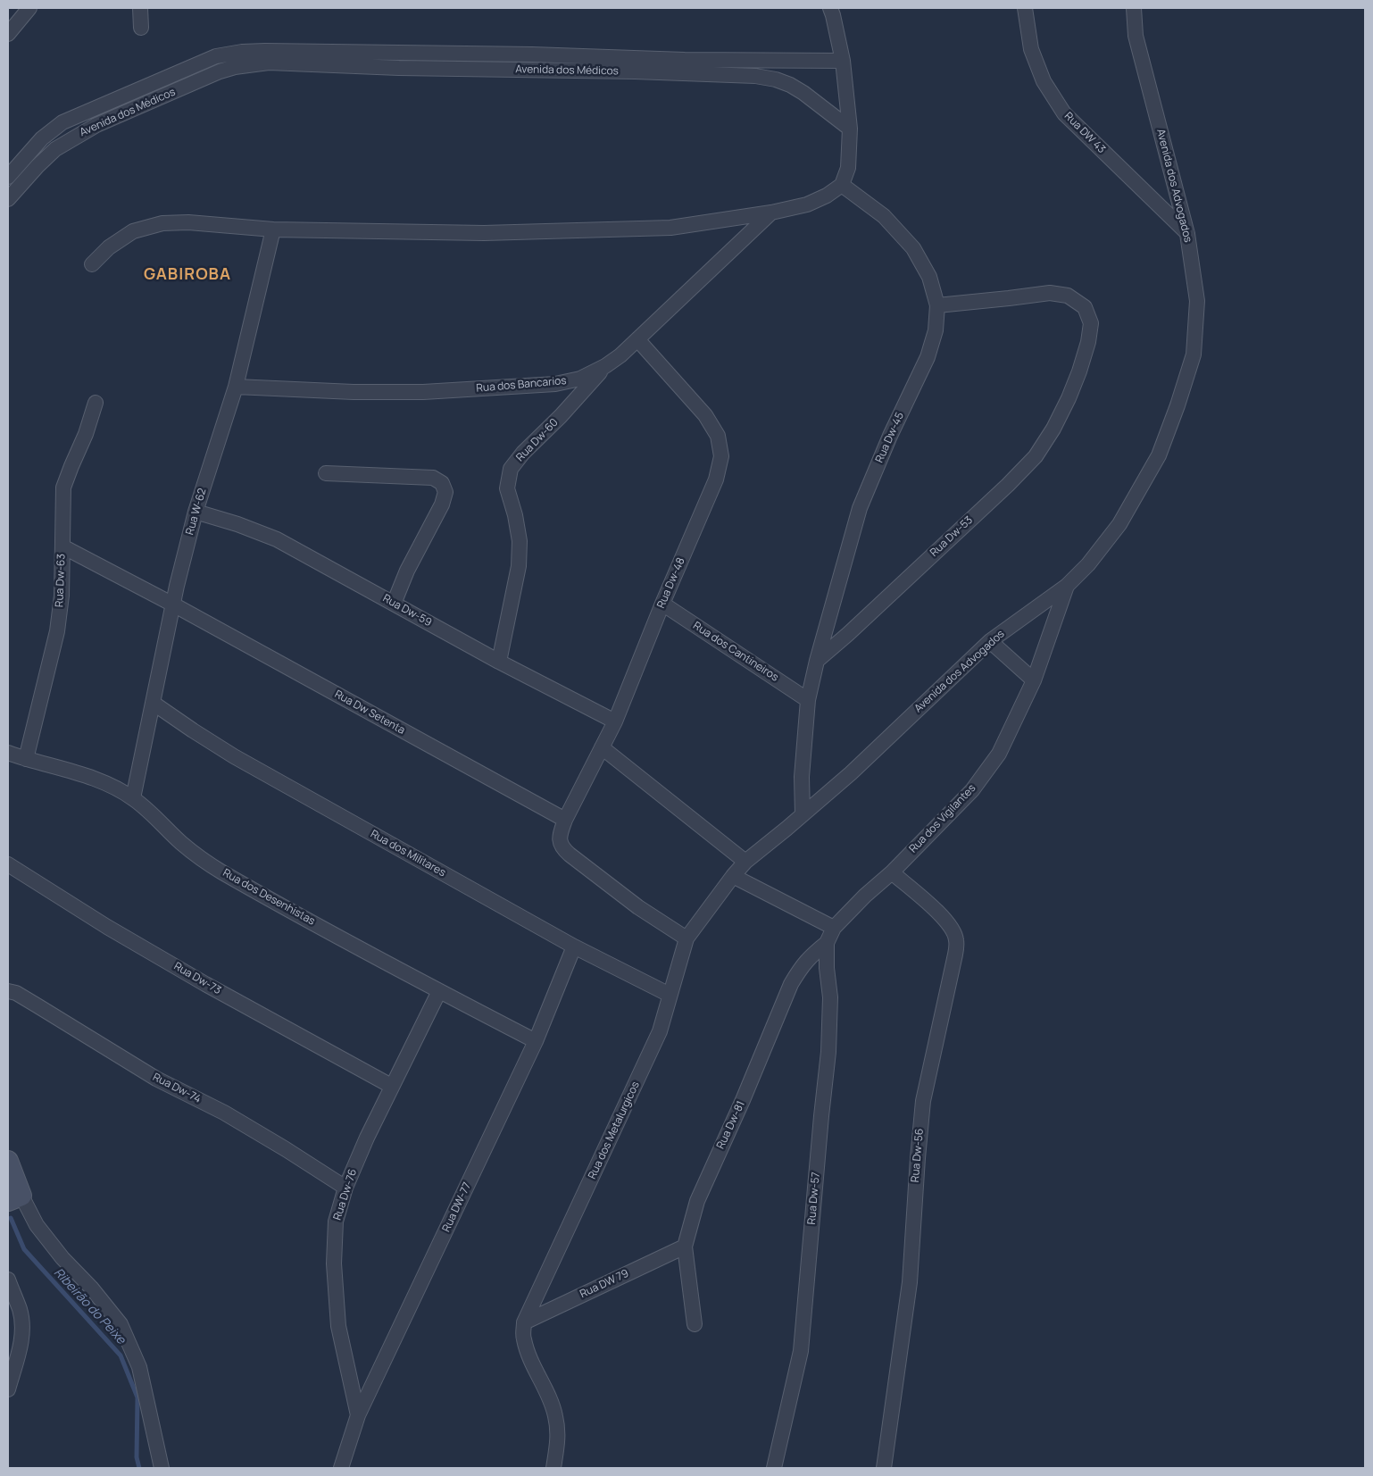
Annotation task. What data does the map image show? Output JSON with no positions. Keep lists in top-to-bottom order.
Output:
{
  "streets": {
    "street": [
      "Avenida dos Médicos",
      "Rua DW 43",
      "Avenida dos Advogados",
      "Rua dos Bancarios",
      "Rua Dw-45",
      "Rua Dw-60",
      "Rua W-62",
      "Rua Dw-53",
      "Rua Dw-63",
      "Rua Dw-48",
      "Rua Dw-59",
      "Rua dos Cantineiros",
      "Rua Dw Setenta",
      "Rua dos Vigilantes",
      "Rua dos Militares",
      "Rua dos Desenhistas",
      "Rua Dw-73",
      "Rua Dw-74",
      "Rua Dw-81",
      "Rua dos Metalurgicos",
      "Rua Dw-56",
      "Rua Dw-76",
      "Rua Dw-57",
      "Rua DW-77",
      "Rua DW 79"
    ]
  },
  "crossings": [
    ["Rua DW 43", "Avenida dos Advogados"],
    ["Avenida dos Advogados", "Rua Dw-45"],
    ["Avenida dos Advogados", "Rua Dw-48"],
    ["Avenida dos Advogados", "Rua dos Vigilantes"],
    ["Avenida dos Advogados", "Rua dos Metalurgicos"],
    ["Rua dos Bancarios", "Rua Dw-60"],
    ["Rua dos Bancarios", "Rua W-62"],
    ["Rua dos Bancarios", "Rua Dw-48"],
    ["Rua Dw-45", "Rua Dw-53"],
    ["Rua Dw-45", "Rua dos Cantineiros"],
    ["Rua Dw-60", "Rua Dw-59"],
    ["Rua W-62", "Rua Dw-59"],
    ["Rua W-62", "Rua Dw Setenta"],
    ["Rua W-62", "Rua dos Militares"],
    ["Rua W-62", "Rua dos Desenhistas"],
    ["Rua Dw-63", "Rua Dw Setenta"],
    ["Rua Dw-63", "Rua dos Desenhistas"],
    ["Rua Dw-48", "Rua Dw-59"],
    ["Rua Dw-48", "Rua dos Cantineiros"],
    ["Rua Dw-48", "Rua Dw Setenta"],
    ["Rua Dw-48", "Rua dos Metalurgicos"],
    ["Rua dos Vigilantes", "Rua Dw-56"],
    ["Rua dos Vigilantes", "Rua Dw-57"],
    ["Rua dos Militares", "Rua dos Metalurgicos"],
    ["Rua dos Militares", "Rua DW-77"],
    ["Rua dos Desenhistas", "Rua Dw-76"],
    ["Rua dos Desenhistas", "Rua DW-77"],
    ["Rua Dw-73", "Rua Dw-76"],
    ["Rua Dw-74", "Rua Dw-76"],
    ["Rua Dw-81", "Rua Dw-57"],
    ["Rua Dw-81", "Rua DW 79"],
    ["Rua dos Metalurgicos", "Rua DW 79"],
    ["Rua Dw-76", "Rua DW-77"]
  ],
  "districts": ["GABIROBA"],
  "water": ["Ribeirão do Peixe"]
}
